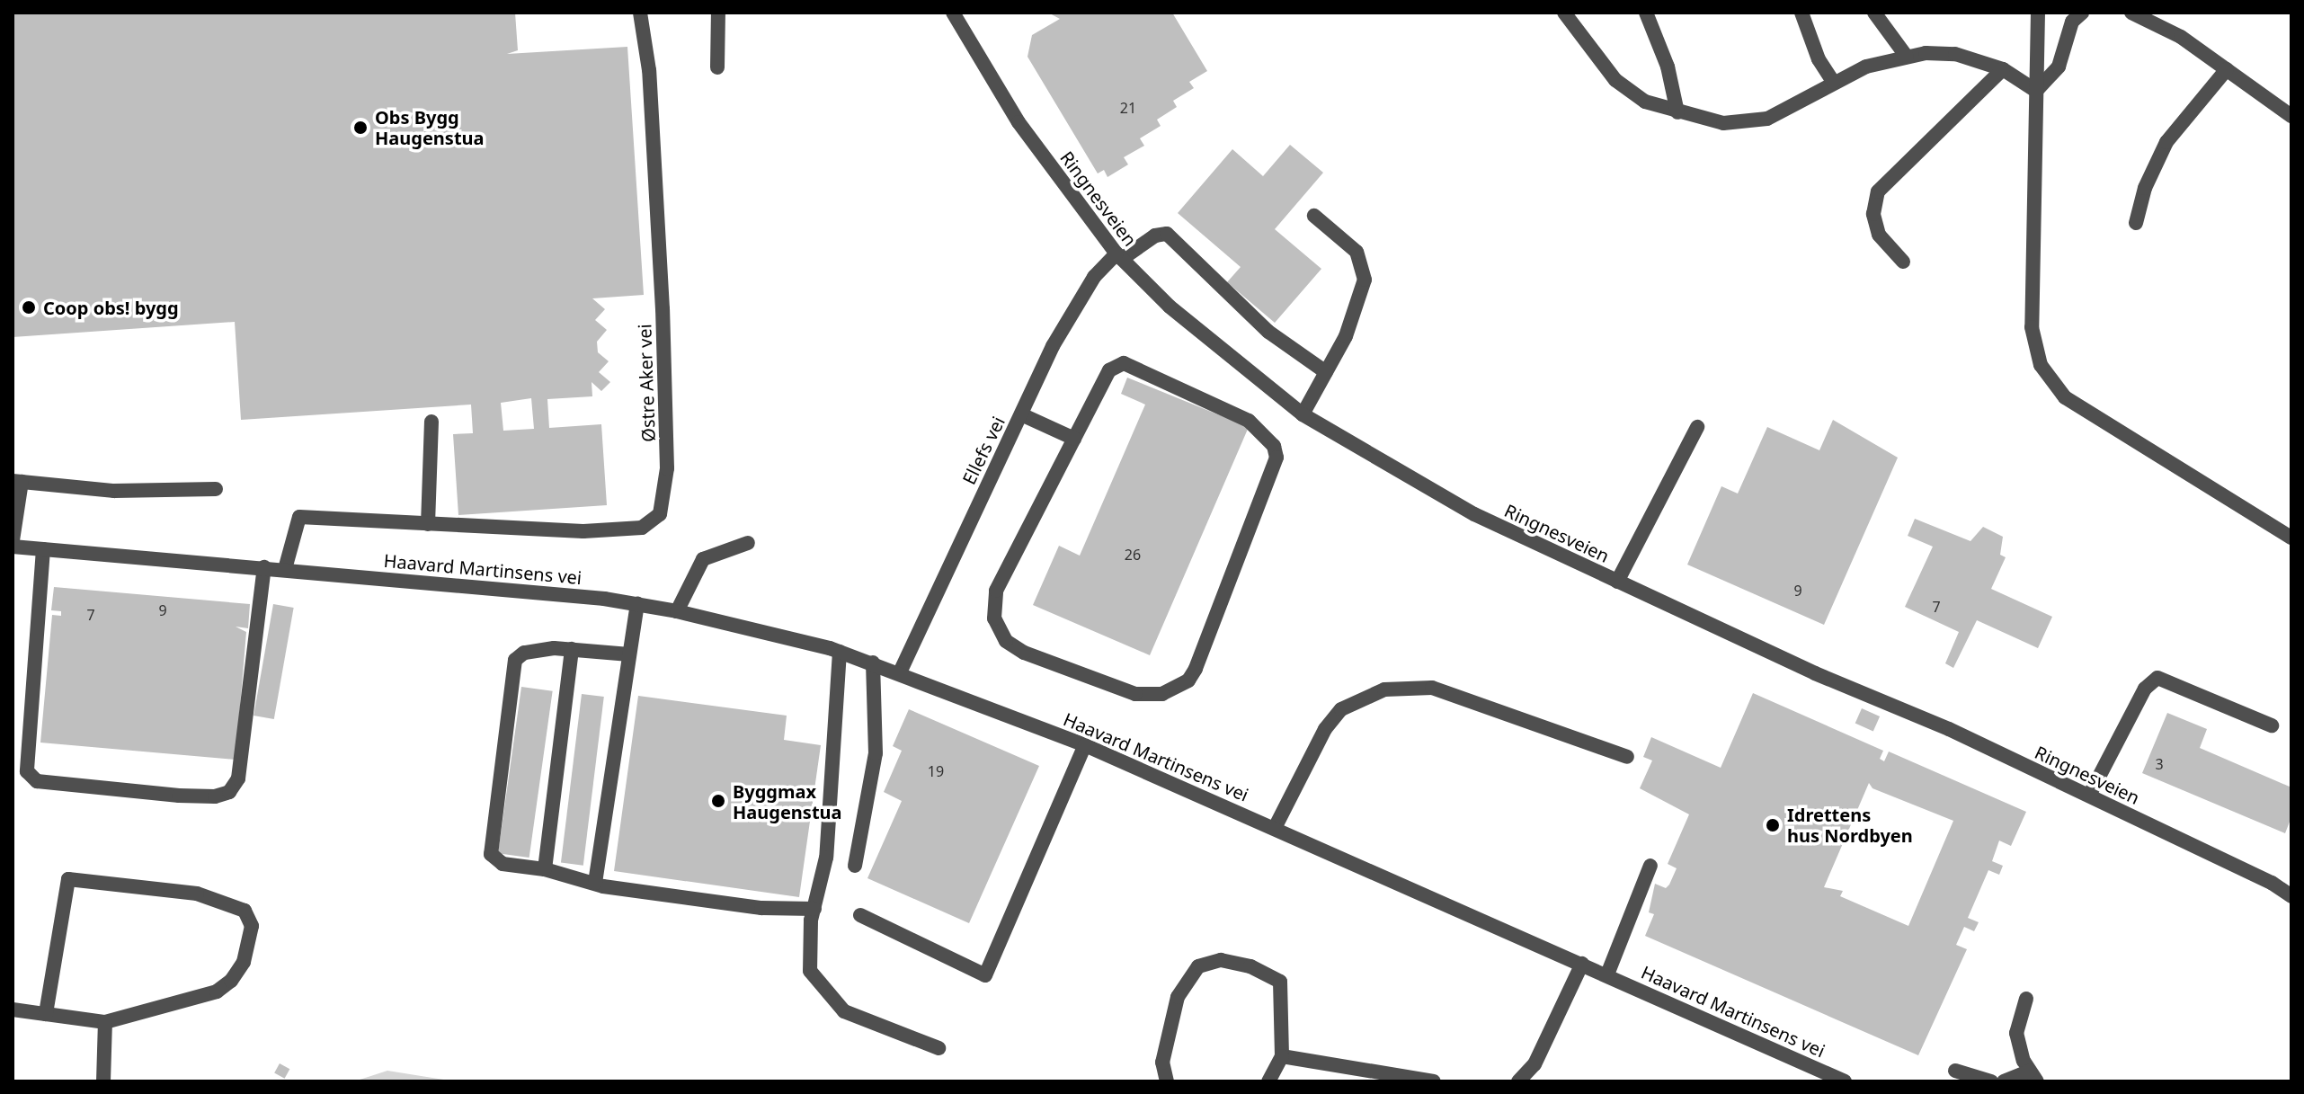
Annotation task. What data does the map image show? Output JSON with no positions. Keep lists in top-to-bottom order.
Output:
{
  "streets": {
    "street": [
      "Ringnesveien",
      "Østre Aker vei",
      "Ellefs vei",
      "Haavard Martinsens vei"
    ]
  },
  "crossings": [
    ["Ringnesveien", "Ellefs vei"],
    ["Østre Aker vei", "Haavard Martinsens vei"],
    ["Ellefs vei", "Haavard Martinsens vei"]
  ],
  "places": [
    "Obs Bygg Haugenstua",
    "Coop obs! bygg",
    "Byggmax Haugenstua",
    "Idrettens hus Nordbyen"
  ],
  "house_numbers": [
    "21",
    "26",
    "9",
    "7",
    "9",
    "7",
    "3",
    "19"
  ]
}
